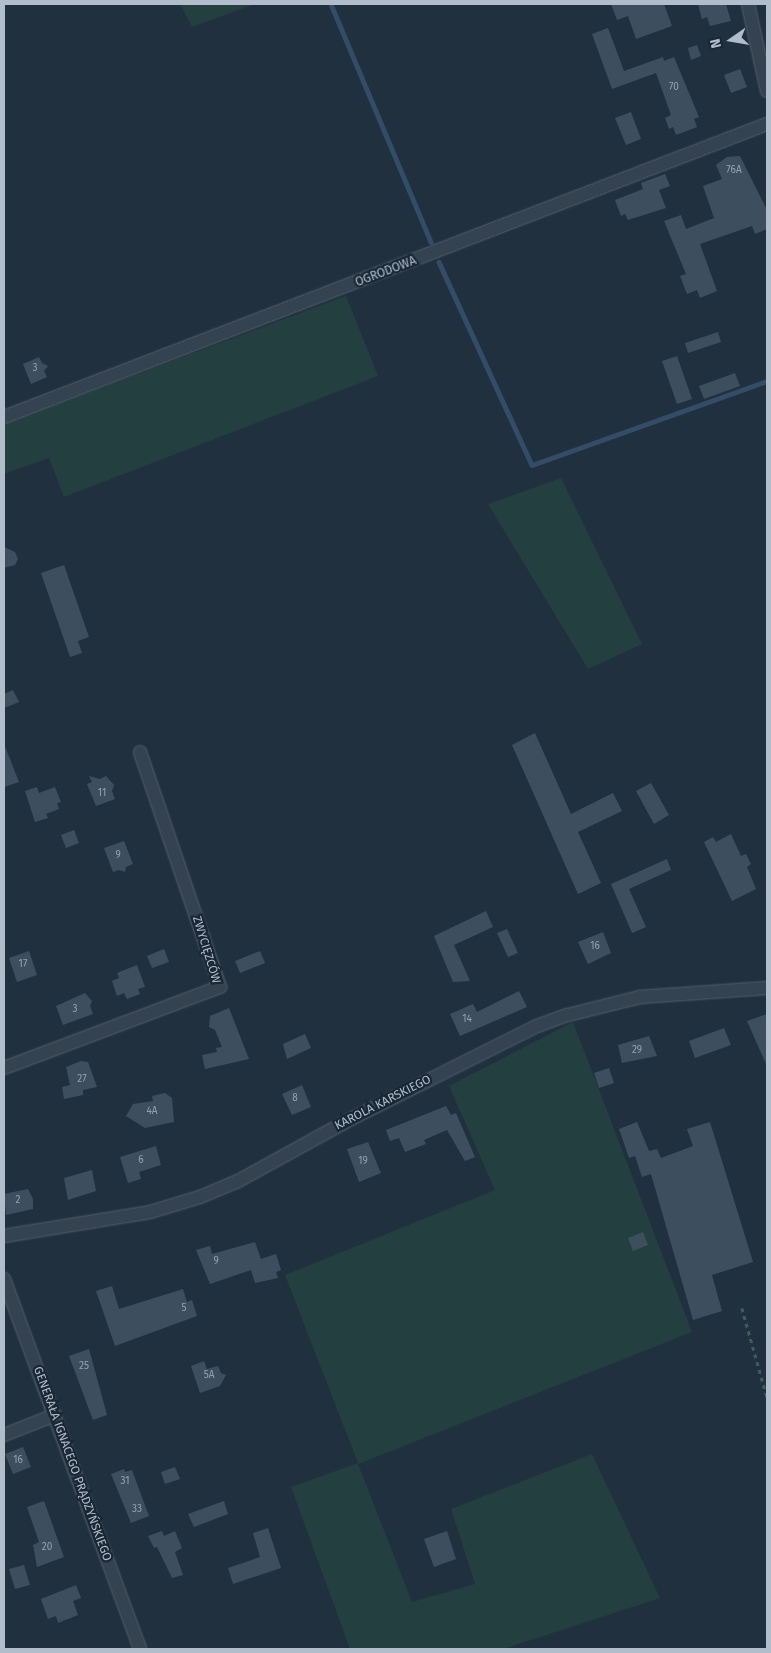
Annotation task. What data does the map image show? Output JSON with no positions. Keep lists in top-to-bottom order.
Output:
{
  "streets": {
    "street": [
      "OGRODOWA",
      "ZWYCIĘZCÓW",
      "KAROLA KARSKIEGO",
      "GENERAŁA IGNACEGO PRĄDZYŃSKIEGO"
    ]
  },
  "house_numbers": [
    "70",
    "76A",
    "3",
    "11",
    "9",
    "16",
    "17",
    "3",
    "14",
    "29",
    "27",
    "8",
    "4A",
    "6",
    "19",
    "2",
    "9",
    "5",
    "25",
    "5A",
    "16",
    "31",
    "33",
    "20"
  ],
  "north": "left"
}
